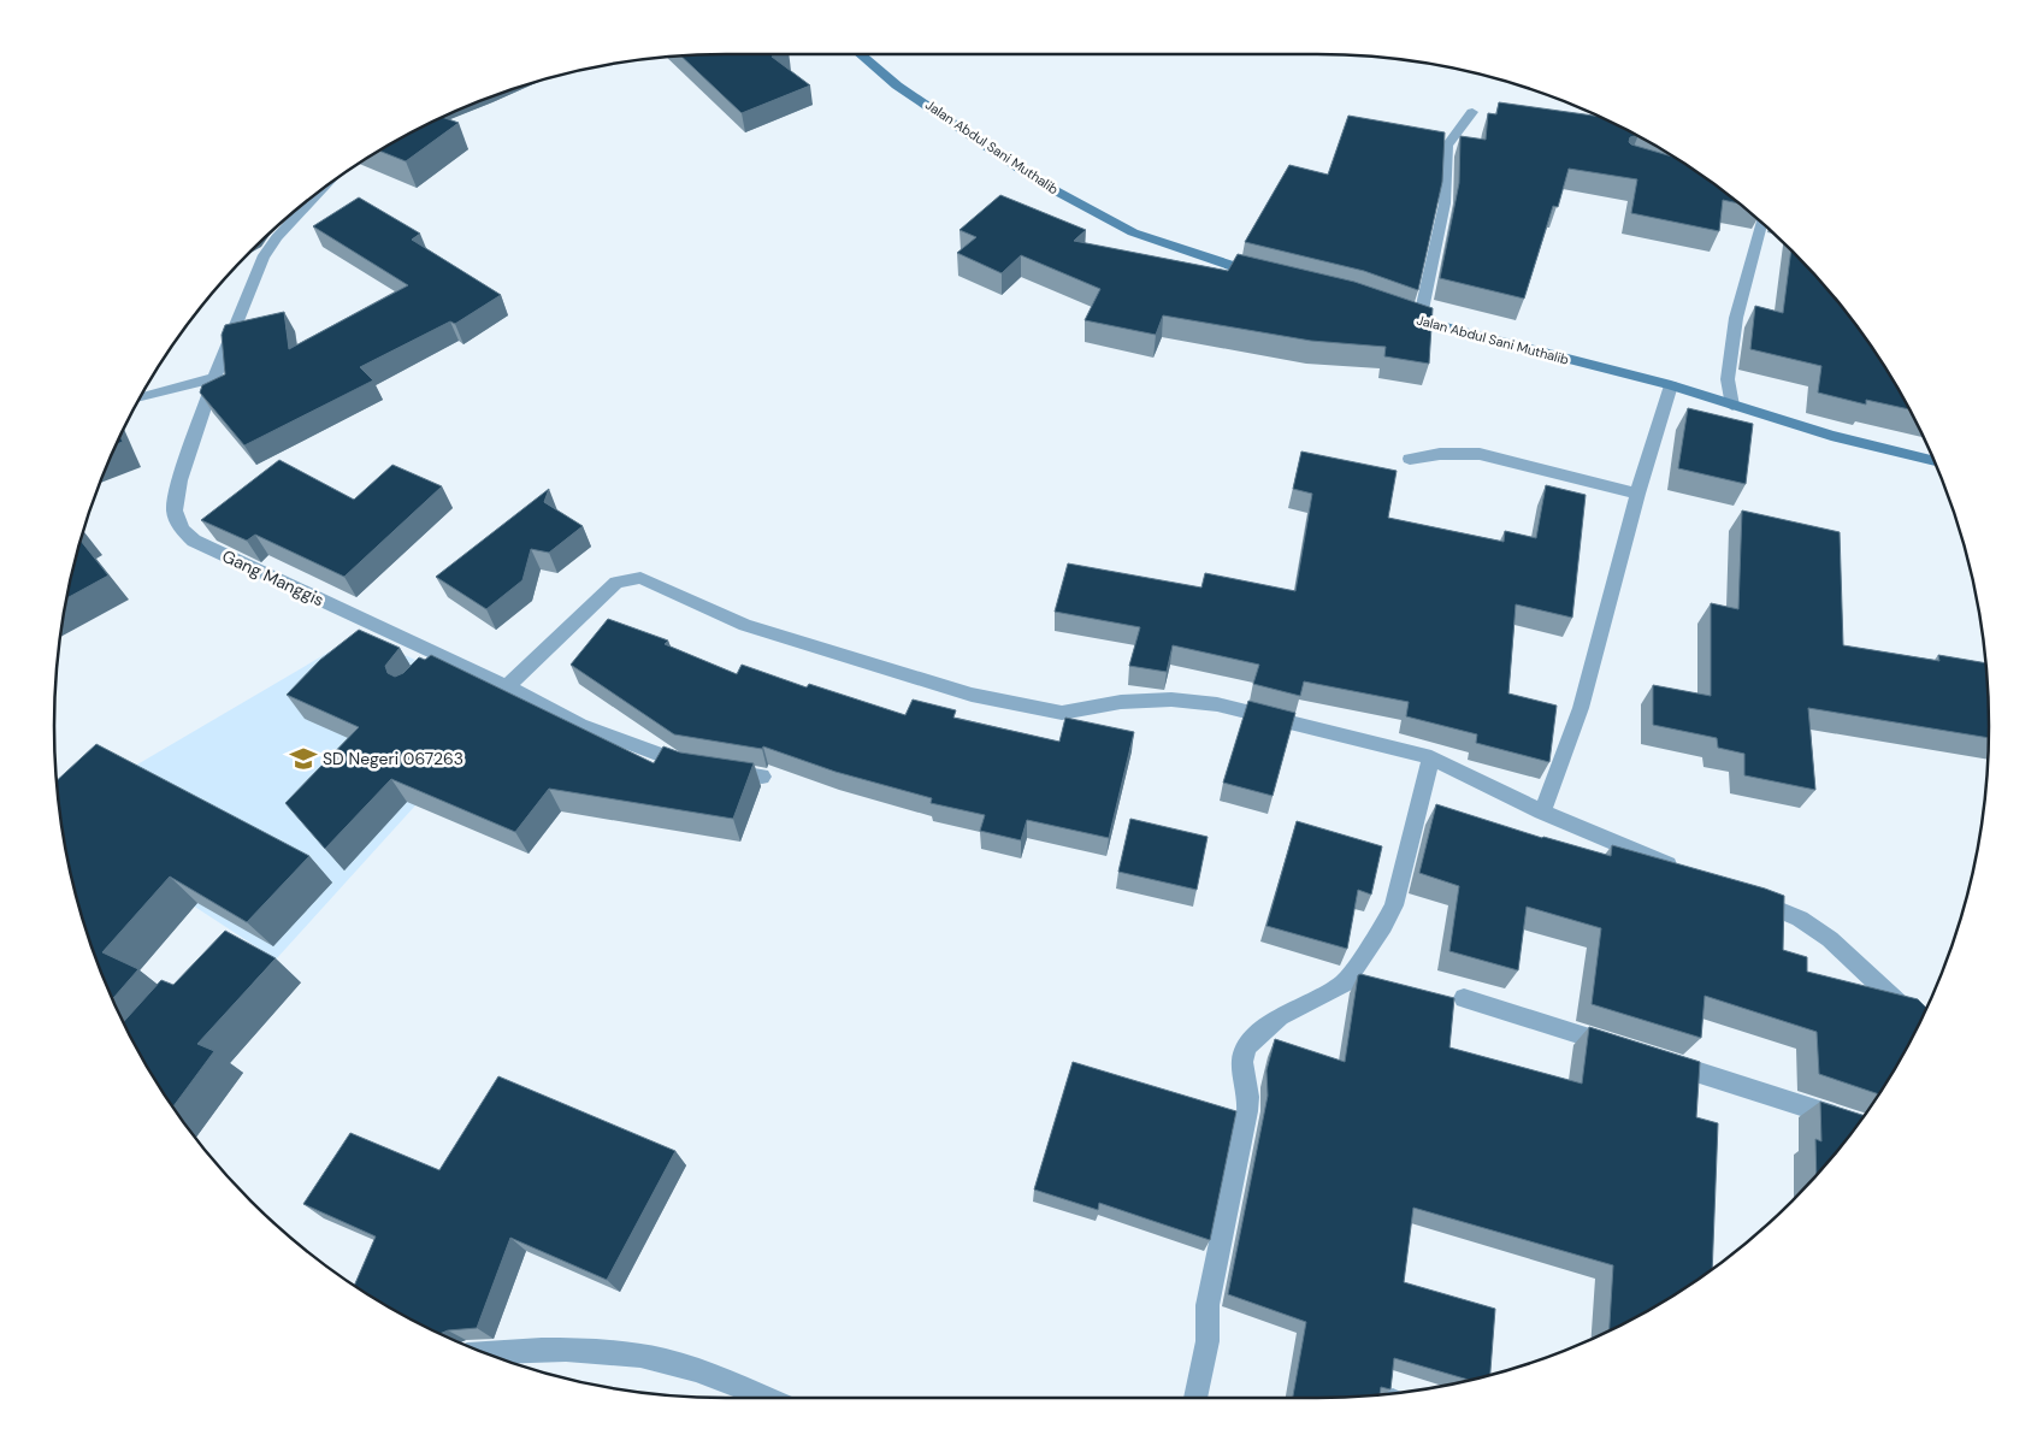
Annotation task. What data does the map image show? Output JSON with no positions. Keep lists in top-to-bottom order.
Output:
{
  "streets": {
    "street": ["Jalan Abdul Sani Muthalib", "Gang Manggis"]
  },
  "places": {
    "school or university": ["SD Negeri 067263"]
  }
}
